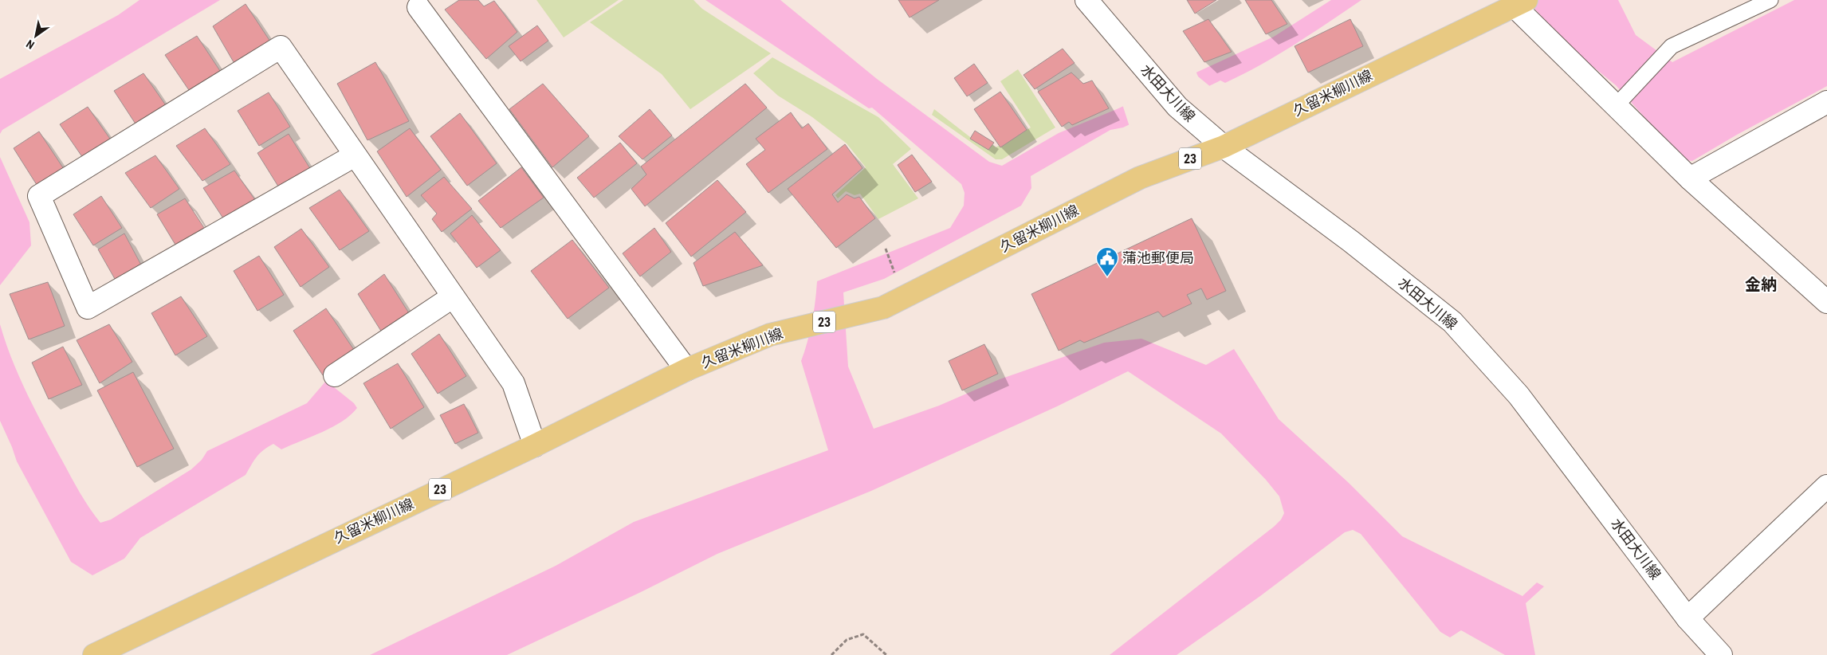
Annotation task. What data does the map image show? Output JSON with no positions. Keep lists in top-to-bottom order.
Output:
{
  "streets": {
    "main road": ["久留米柳川線", "23"],
    "street": ["水田大川線"]
  },
  "crossings": [
    ["水田大川線", "久留米柳川線"]
  ],
  "districts": ["金納"],
  "places": {
    "public building": ["蒲池郵便局"]
  },
  "north": "bottom left"
}
